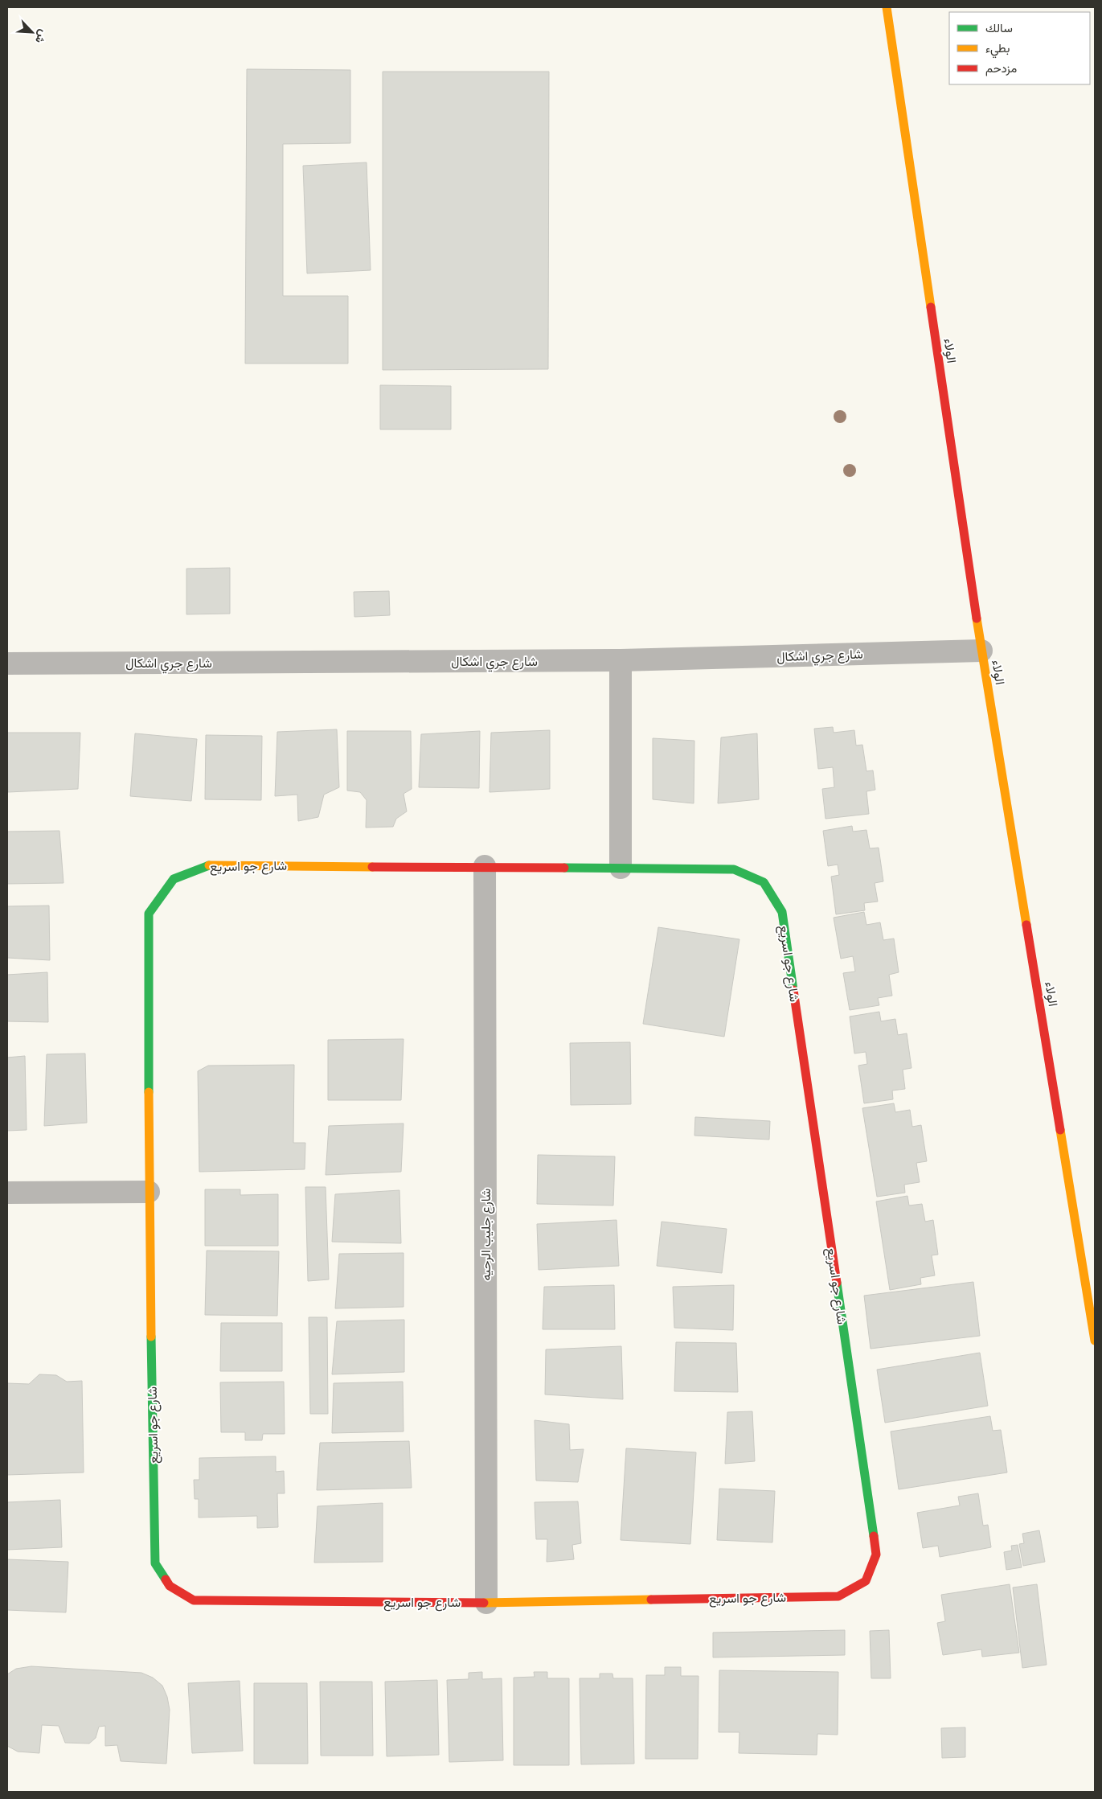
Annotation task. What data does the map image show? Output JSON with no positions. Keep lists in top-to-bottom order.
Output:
{
  "streets": {
    "street": [
      "الولاء",
      "شارع جري اشكال",
      "شارع جو اسريع",
      "شارع جليب الرحيه"
    ]
  },
  "crossings": [
    ["الولاء", "شارع جري اشكال"],
    ["شارع جو اسريع", "شارع جليب الرحيه"]
  ],
  "legend": ["سالك", "بطيء", "مزدحم"],
  "north": "bottom right"
}
